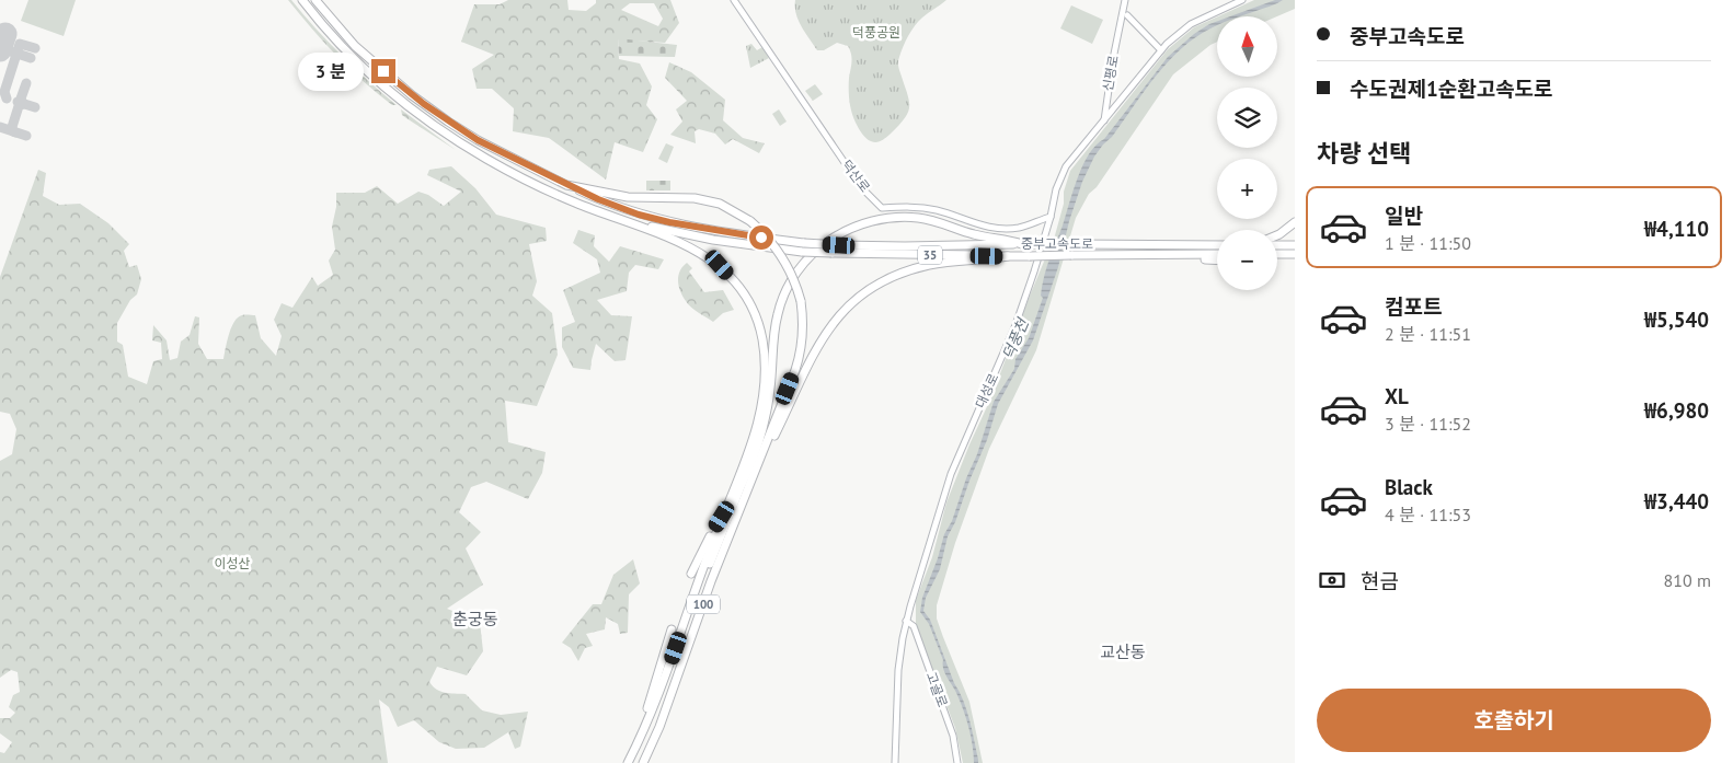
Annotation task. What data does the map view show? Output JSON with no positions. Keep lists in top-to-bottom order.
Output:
{
  "streets": {
    "highway": ["중부고속도로", "35", "100"],
    "street": [
      "신평로",
      "덕산로",
      "대성로",
      "고골로"
    ]
  },
  "crossings": [
    ["신평로", "대성로"],
    ["덕산로", "대성로"],
    ["중부고속도로", "100"],
    ["대성로", "고골로"]
  ],
  "districts": ["춘궁동", "교산동"],
  "water": ["덕풍천"],
  "parks": ["덕풍공원", "이성산"],
  "north": "top",
  "page": {
    "banner": ["중부고속도로", "수도권제1순환고속도로"],
    "map_buttons": ["+", "−"],
    "bubble": "3 분",
    "heading": "차량 선택",
    "list": [
      {
        "name": "일반",
        "note": "1 분 · 11:50",
        "value": "₩4,110"
      },
      {
        "name": "컴포트",
        "note": "2 분 · 11:51",
        "value": "₩5,540"
      },
      {
        "name": "XL",
        "note": "3 분 · 11:52",
        "value": "₩6,980"
      },
      {
        "name": "Black",
        "note": "4 분 · 11:53",
        "value": "₩3,440"
      }
    ],
    "pay": ["현금", "810 m"],
    "buttons": "호출하기"
  }
}
